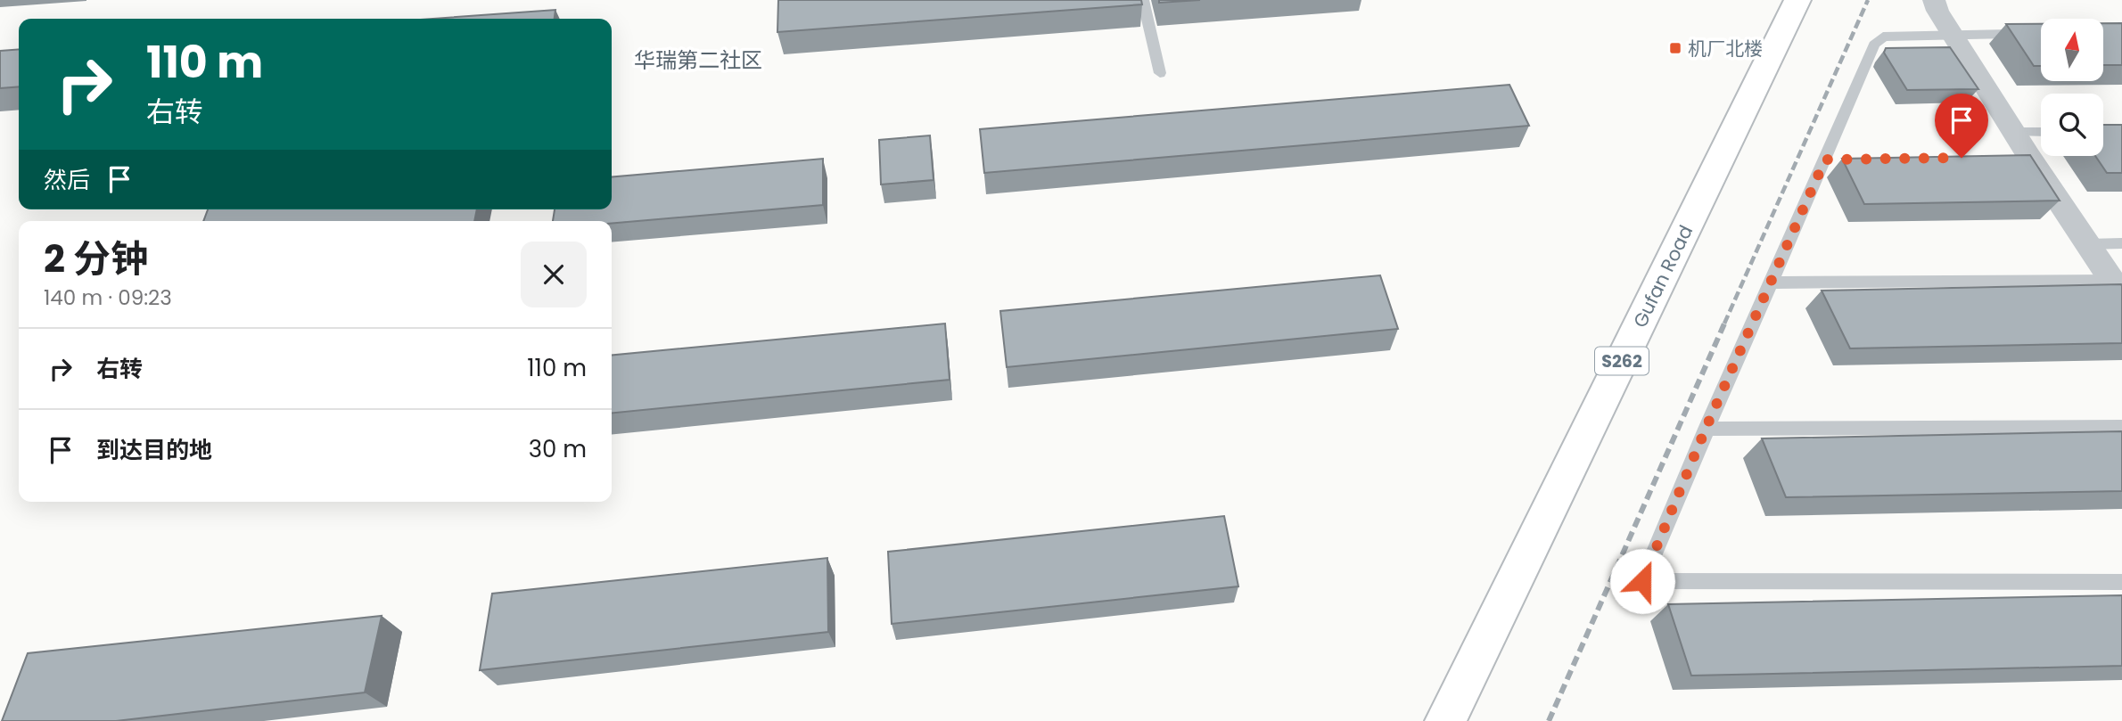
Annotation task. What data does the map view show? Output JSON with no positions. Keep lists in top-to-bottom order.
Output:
{
  "streets": {
    "main road": ["Gufan Road", "S262"]
  },
  "districts": ["华瑞第二社区"],
  "places": {
    "transit": ["机厂北楼"]
  },
  "north": "top",
  "page": {
    "turn": ["110 m", "右转"],
    "then": "然后",
    "heading": ["2 分钟", "140 m · 09:23"],
    "list": [
      {
        "name": "右转",
        "value": "110 m"
      },
      {
        "name": "到达目的地",
        "value": "30 m"
      }
    ]
  }
}
